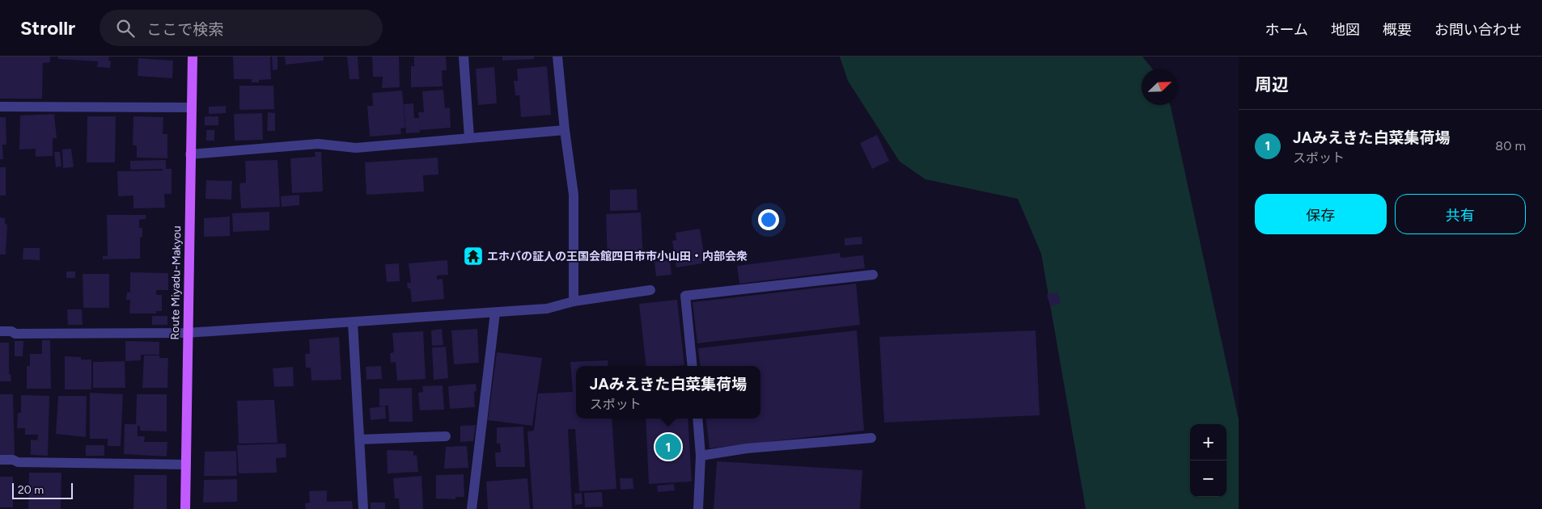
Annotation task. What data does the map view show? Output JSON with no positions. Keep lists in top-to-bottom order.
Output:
{
  "streets": {
    "main road": ["Route Miyadu-Makyou"]
  },
  "places": {
    "temple": ["エホバの証人の王国会館四日市市小山田・内部会衆"]
  },
  "scale_bar": "20 m",
  "north": "top right",
  "page": {
    "header": "Strollr",
    "search": "ここで検索",
    "nav": [
      "ホーム",
      "地図",
      "概要",
      "お問い合わせ"
    ],
    "heading": "周辺",
    "list": [
      {
        "mark": "1",
        "name": "JAみえきた白菜集荷場",
        "note": "スポット",
        "value": "80 m"
      }
    ],
    "buttons": ["保存", "共有"],
    "popup": ["JAみえきた白菜集荷場", "スポット"],
    "map_buttons": ["+", "−"],
    "pins": "1",
    "scale": "20 m"
  }
}
